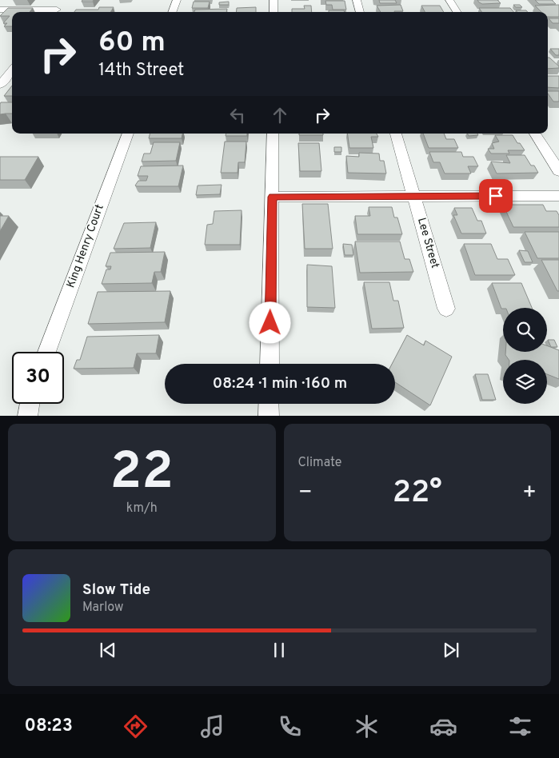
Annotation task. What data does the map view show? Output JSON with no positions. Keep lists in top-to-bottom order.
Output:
{
  "streets": {
    "street": ["Lee Street", "King Henry Court"]
  },
  "page": {
    "turn": ["60 m", "14th Street"],
    "limit": "30",
    "trip": "08:24 · 1 min · 160 m",
    "tile": [
      ["22", "km/h"],
      "Climate"
    ],
    "heat": ["−", "22°", "+"],
    "song": ["Slow Tide", "Marlow"],
    "tabs": "08:23"
  }
}
